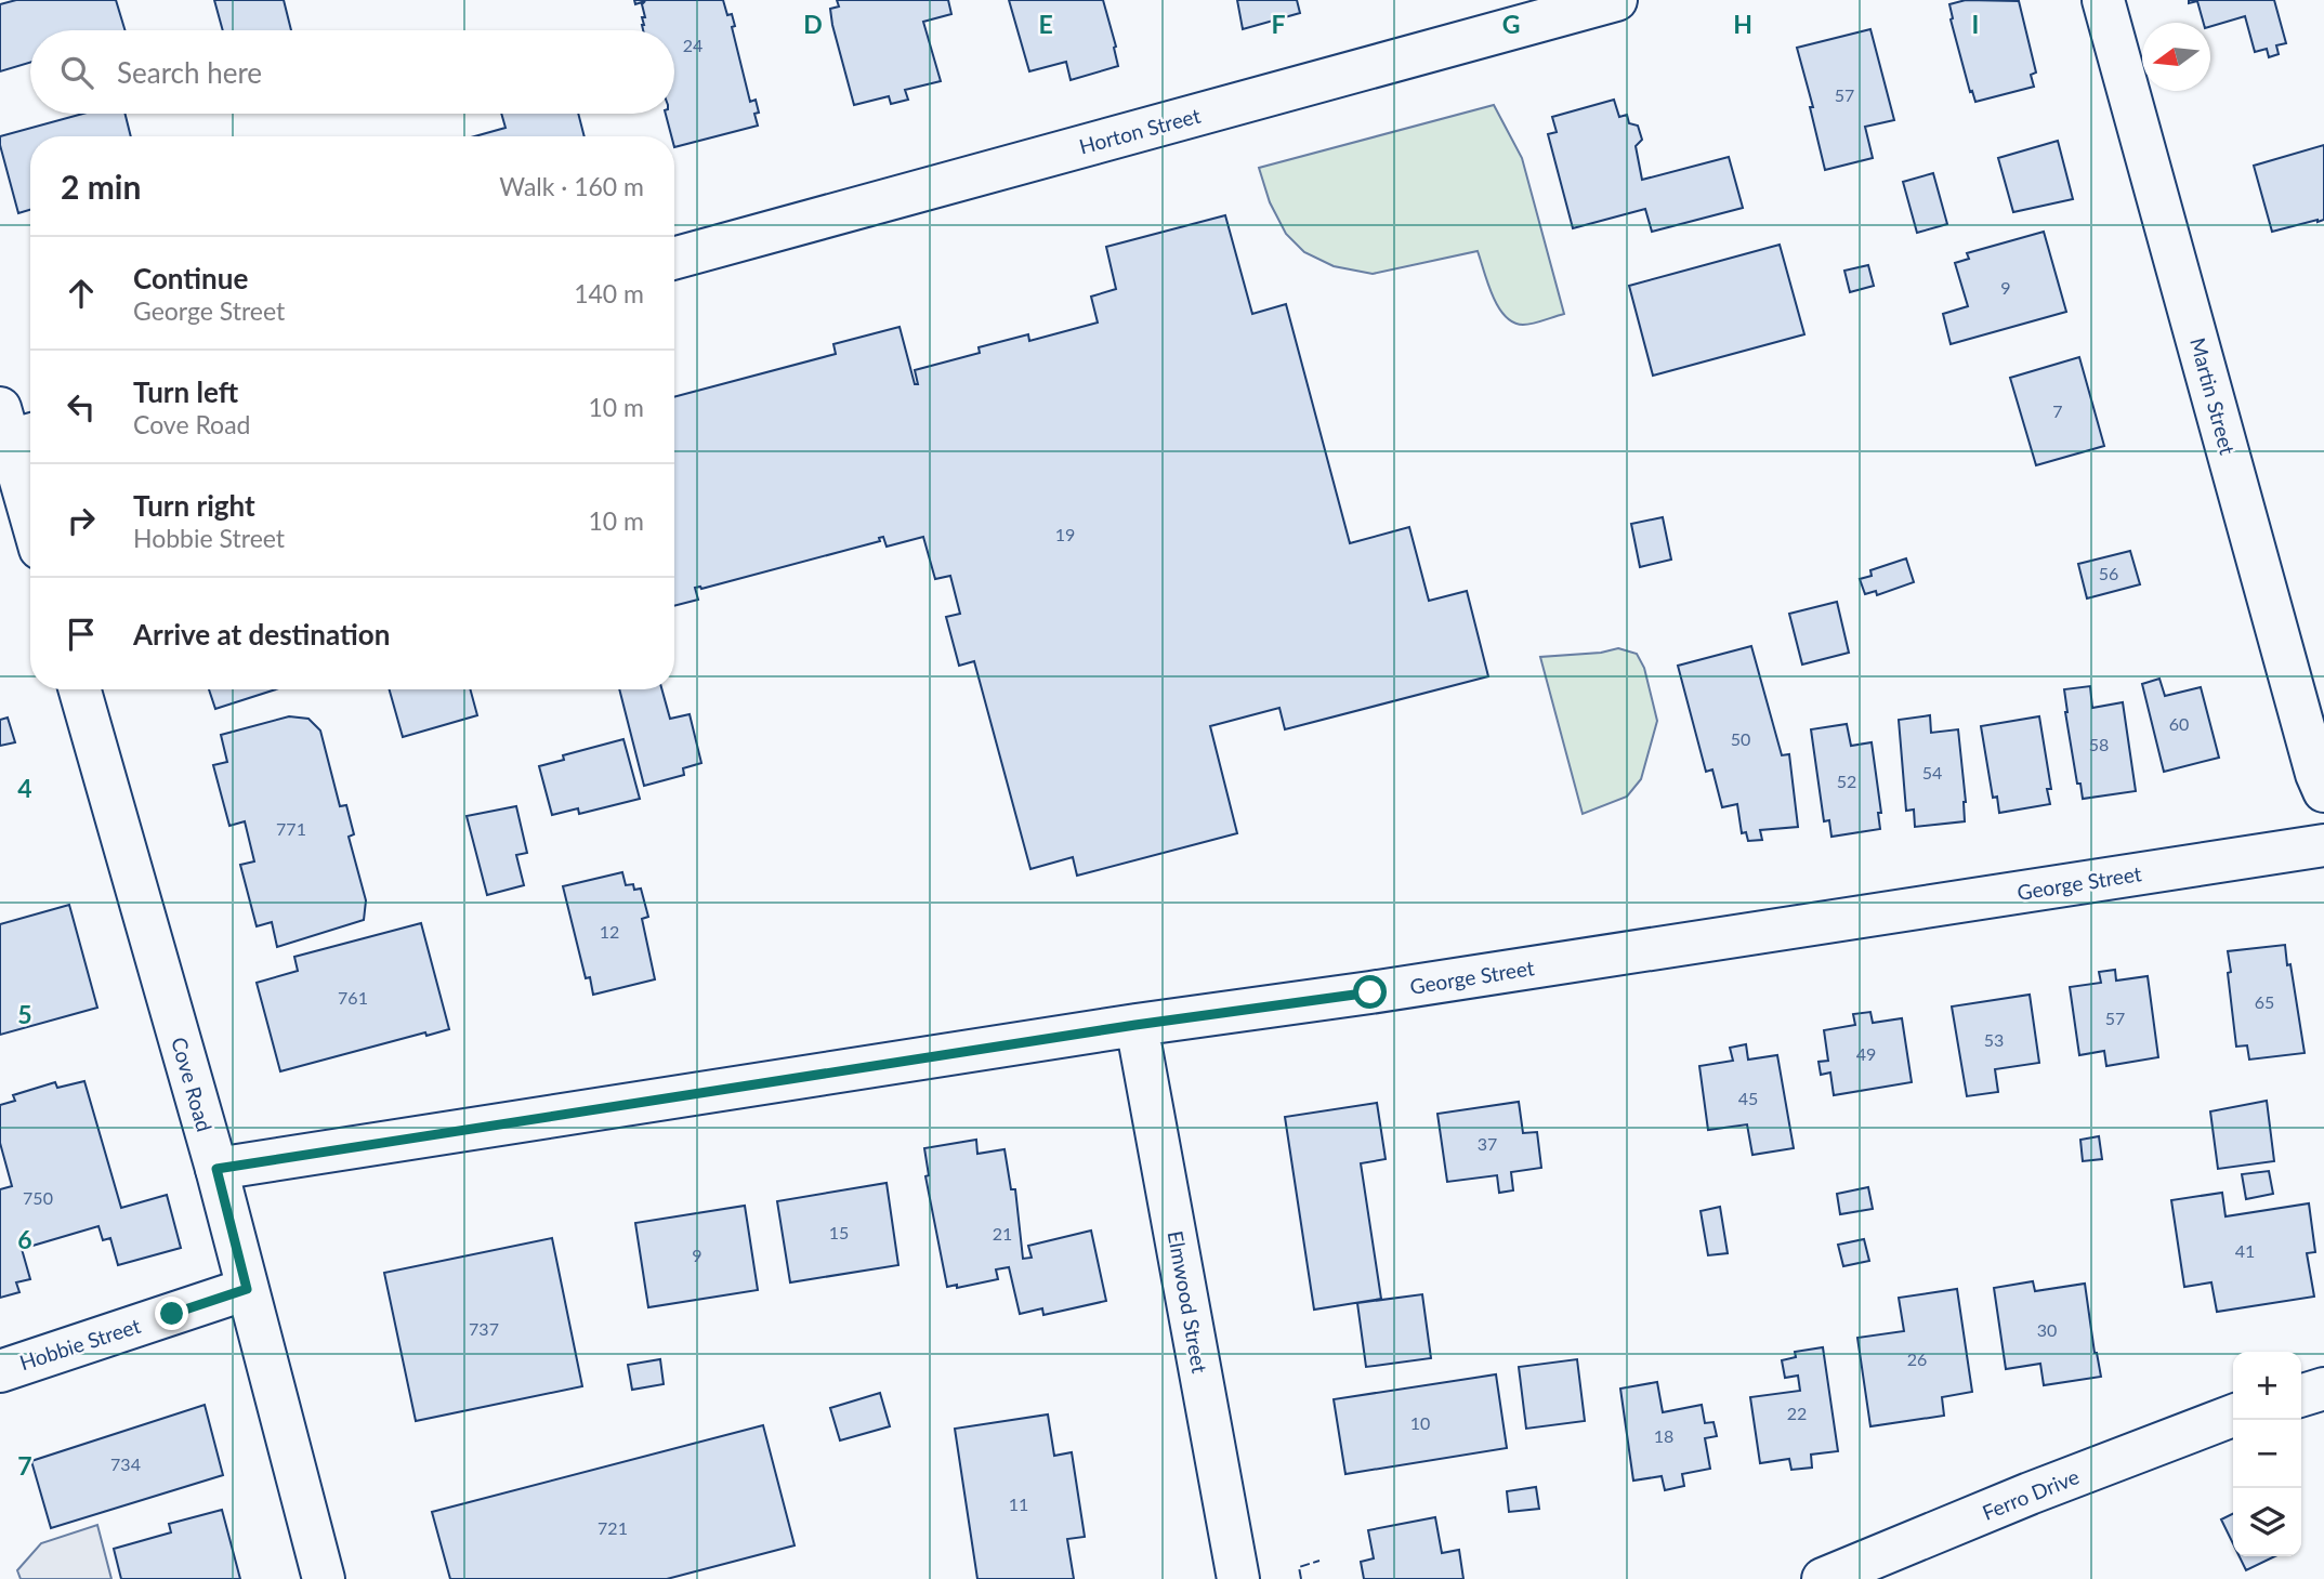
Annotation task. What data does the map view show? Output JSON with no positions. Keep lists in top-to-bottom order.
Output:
{
  "streets": {
    "street": [
      "Horton Street",
      "Martin Street",
      "George Street",
      "Cove Road",
      "Elmwood Street",
      "Hobbie Street",
      "Ferro Drive"
    ]
  },
  "crossings": [
    ["George Street", "Cove Road"],
    ["George Street", "Elmwood Street"],
    ["Cove Road", "Hobbie Street"]
  ],
  "house_numbers": [
    "24",
    "57",
    "9",
    "7",
    "19",
    "56",
    "60",
    "50",
    "58",
    "54",
    "52",
    "771",
    "12",
    "761",
    "65",
    "57",
    "53",
    "49",
    "45",
    "37",
    "750",
    "15",
    "21",
    "41",
    "9",
    "737",
    "30",
    "26",
    "22",
    "10",
    "18",
    "734",
    "11",
    "721"
  ],
  "north": "left",
  "page": {
    "search": "Search here",
    "heading": ["2 min", "Walk · 160 m"],
    "list": [
      ["Continue", "George Street", "140 m"],
      ["Turn left", "Cove Road", "10 m"],
      ["Turn right", "Hobbie Street", "10 m"],
      "Arrive at destination"
    ],
    "map_buttons": ["+", "−"]
  },
  "grid": {
    "columns": [
      "D",
      "E",
      "F",
      "G",
      "H",
      "I"
    ],
    "rows": [
      "4",
      "5",
      "6",
      "7"
    ]
  }
}
